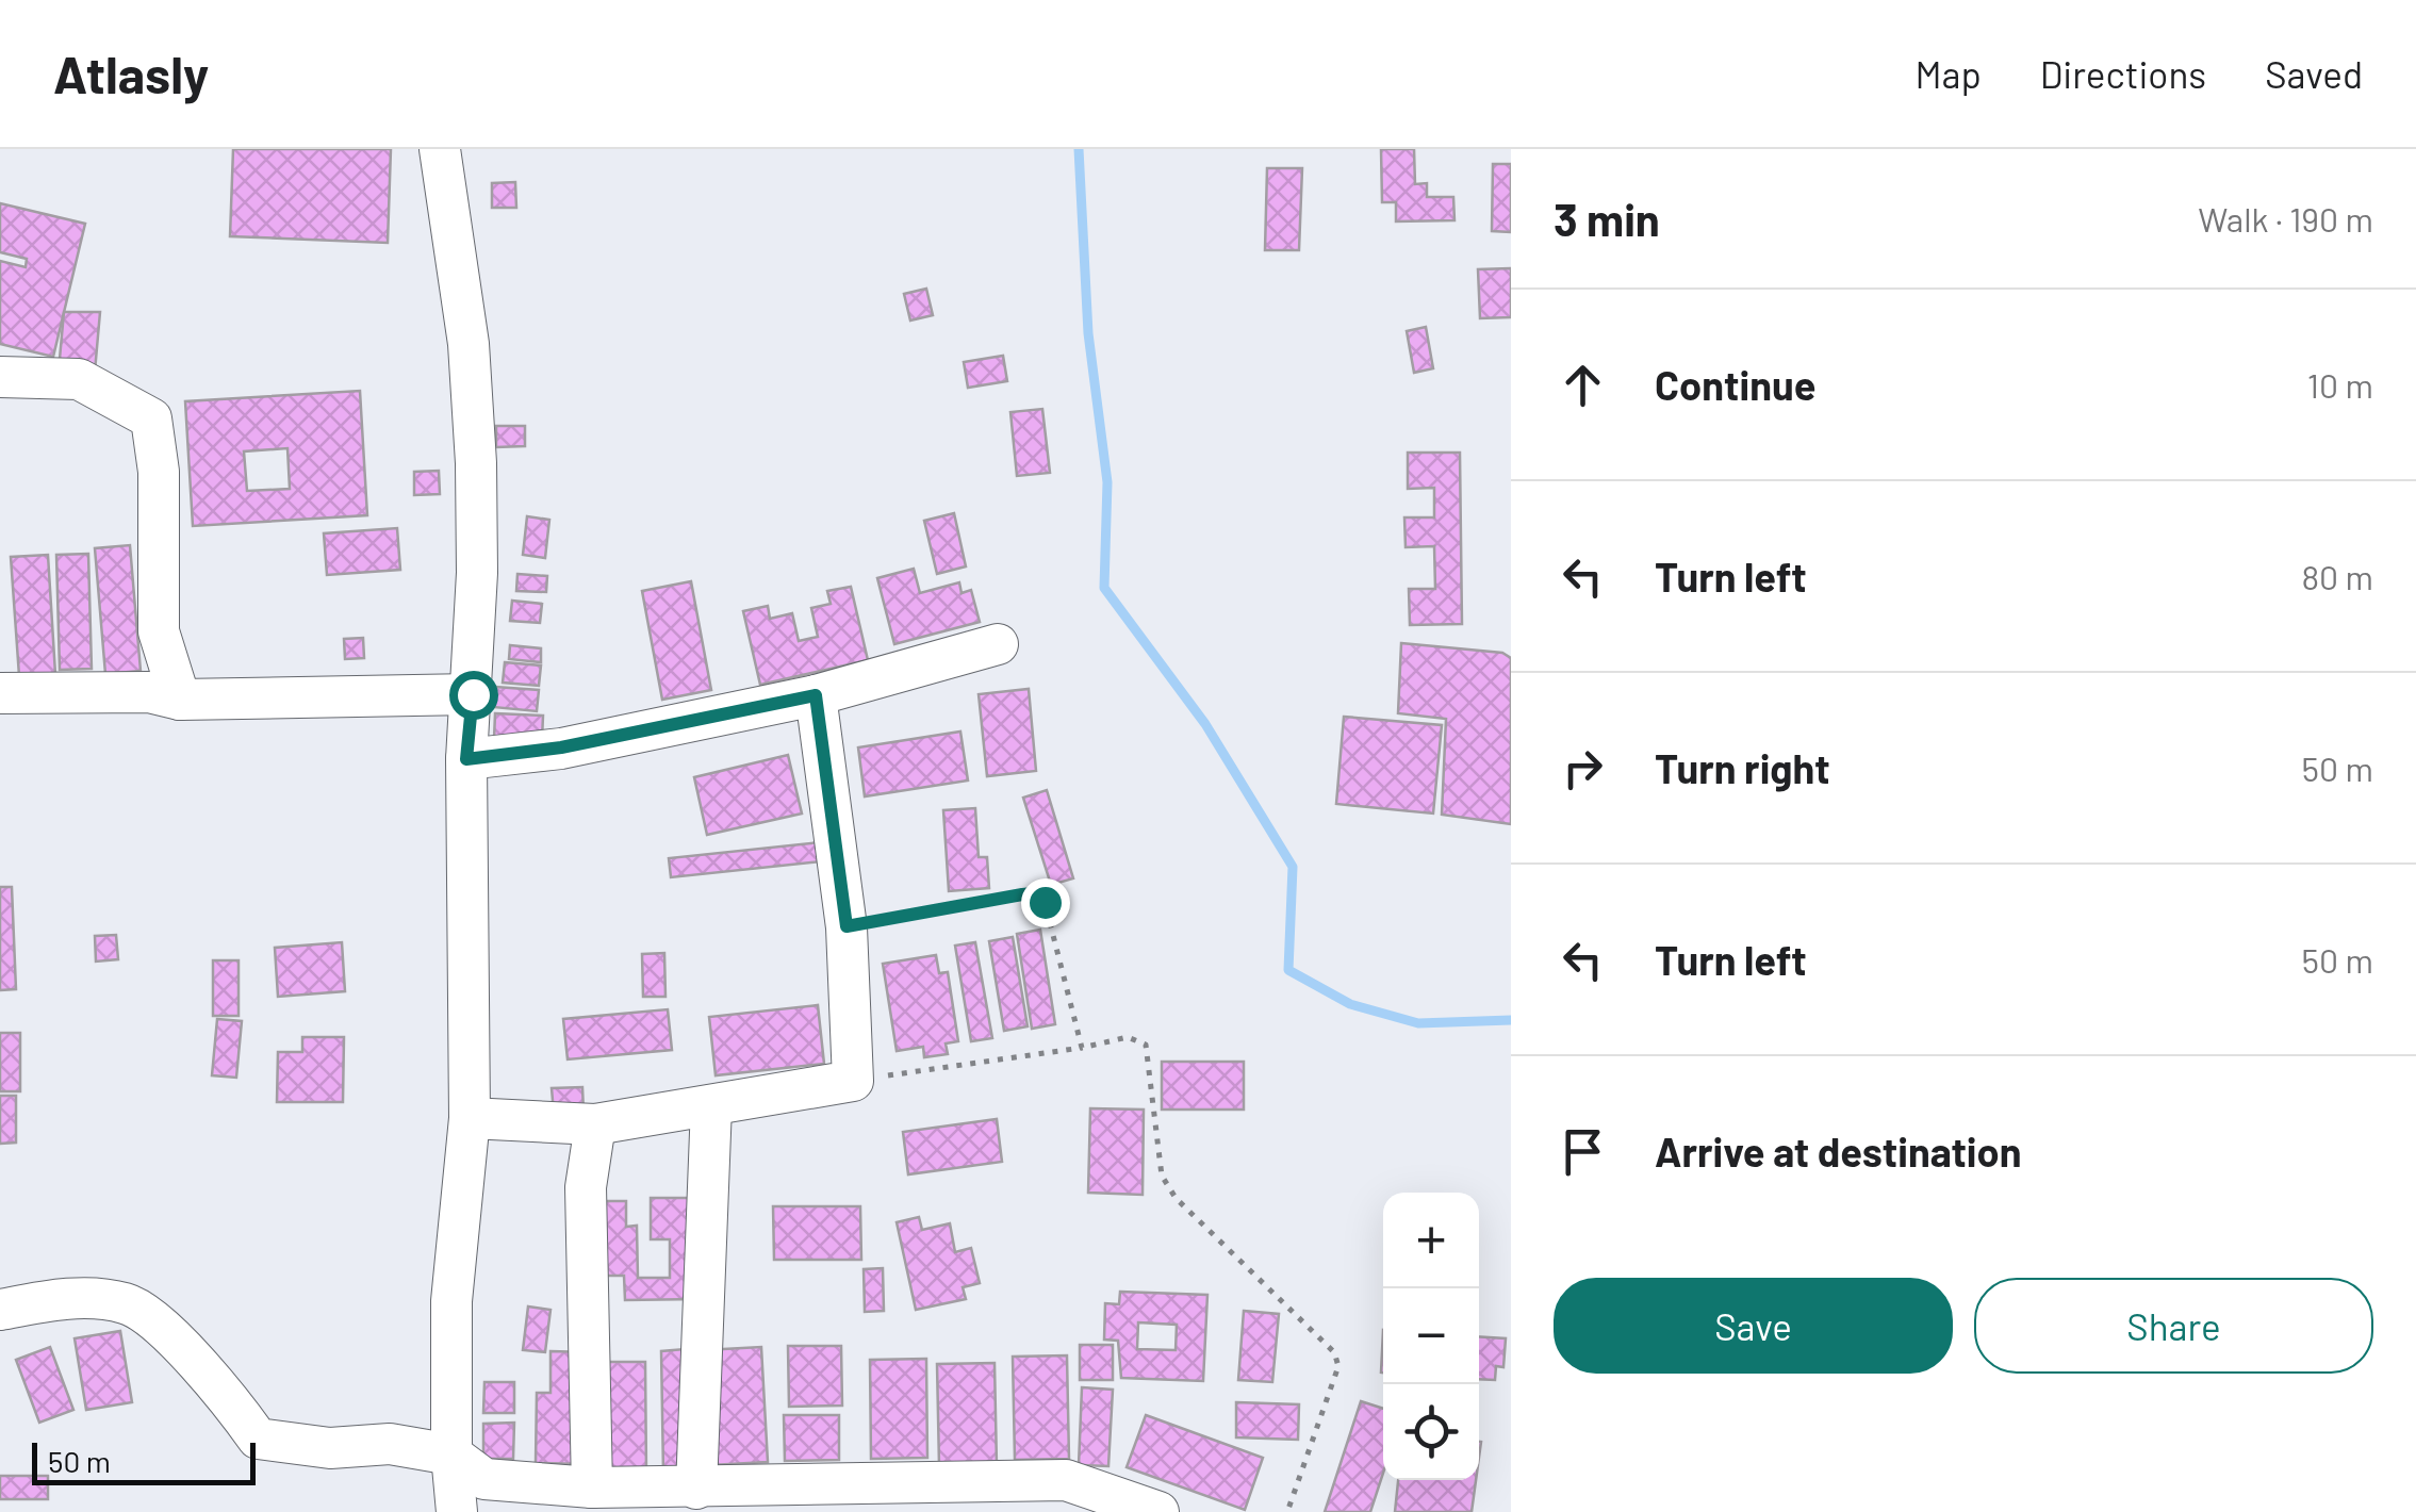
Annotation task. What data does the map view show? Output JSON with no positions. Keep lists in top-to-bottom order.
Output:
{
  "scale_bar": "50 m",
  "page": {
    "header": "Atlasly",
    "nav": ["Map", "Directions", "Saved"],
    "heading": ["3 min", "Walk · 190 m"],
    "list": [
      ["Continue", "10 m"],
      ["Turn left", "80 m"],
      ["Turn right", "50 m"],
      ["Turn left", "50 m"],
      "Arrive at destination"
    ],
    "map_buttons": ["+", "−"],
    "buttons": ["Save", "Share"],
    "scale": "50 m"
  }
}
